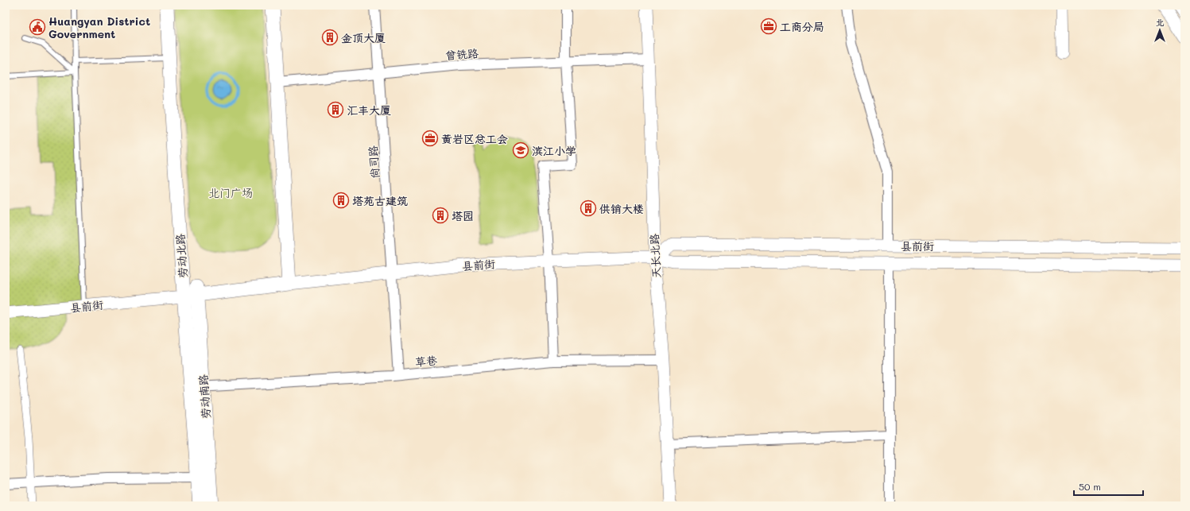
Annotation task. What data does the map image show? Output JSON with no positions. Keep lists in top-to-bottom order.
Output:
{
  "streets": {
    "main road": ["县前街", "劳动北路", "劳动南路"],
    "street": [
      "曾铣路",
      "尚司路",
      "天长北路",
      "草巷"
    ]
  },
  "crossings": [
    ["曾铣路", "尚司路"],
    ["曾铣路", "天长北路"],
    ["尚司路", "县前街"],
    ["尚司路", "草巷"],
    ["县前街", "劳动北路"],
    ["县前街", "天长北路"],
    ["劳动北路", "草巷"],
    ["劳动北路", "劳动南路"],
    ["天长北路", "草巷"],
    ["草巷", "劳动南路"]
  ],
  "parks": ["北门广场"],
  "places": {
    "office": ["工商分局", "黄岩区总工会"],
    "public building": ["Huangyan District Government"],
    "building": [
      "金顶大厦",
      "汇丰大厦",
      "塔苑古建筑",
      "供销大楼",
      "塔园"
    ],
    "school or university": ["滨江小学"]
  },
  "scale_bar": "50 m",
  "north": "top"
}
